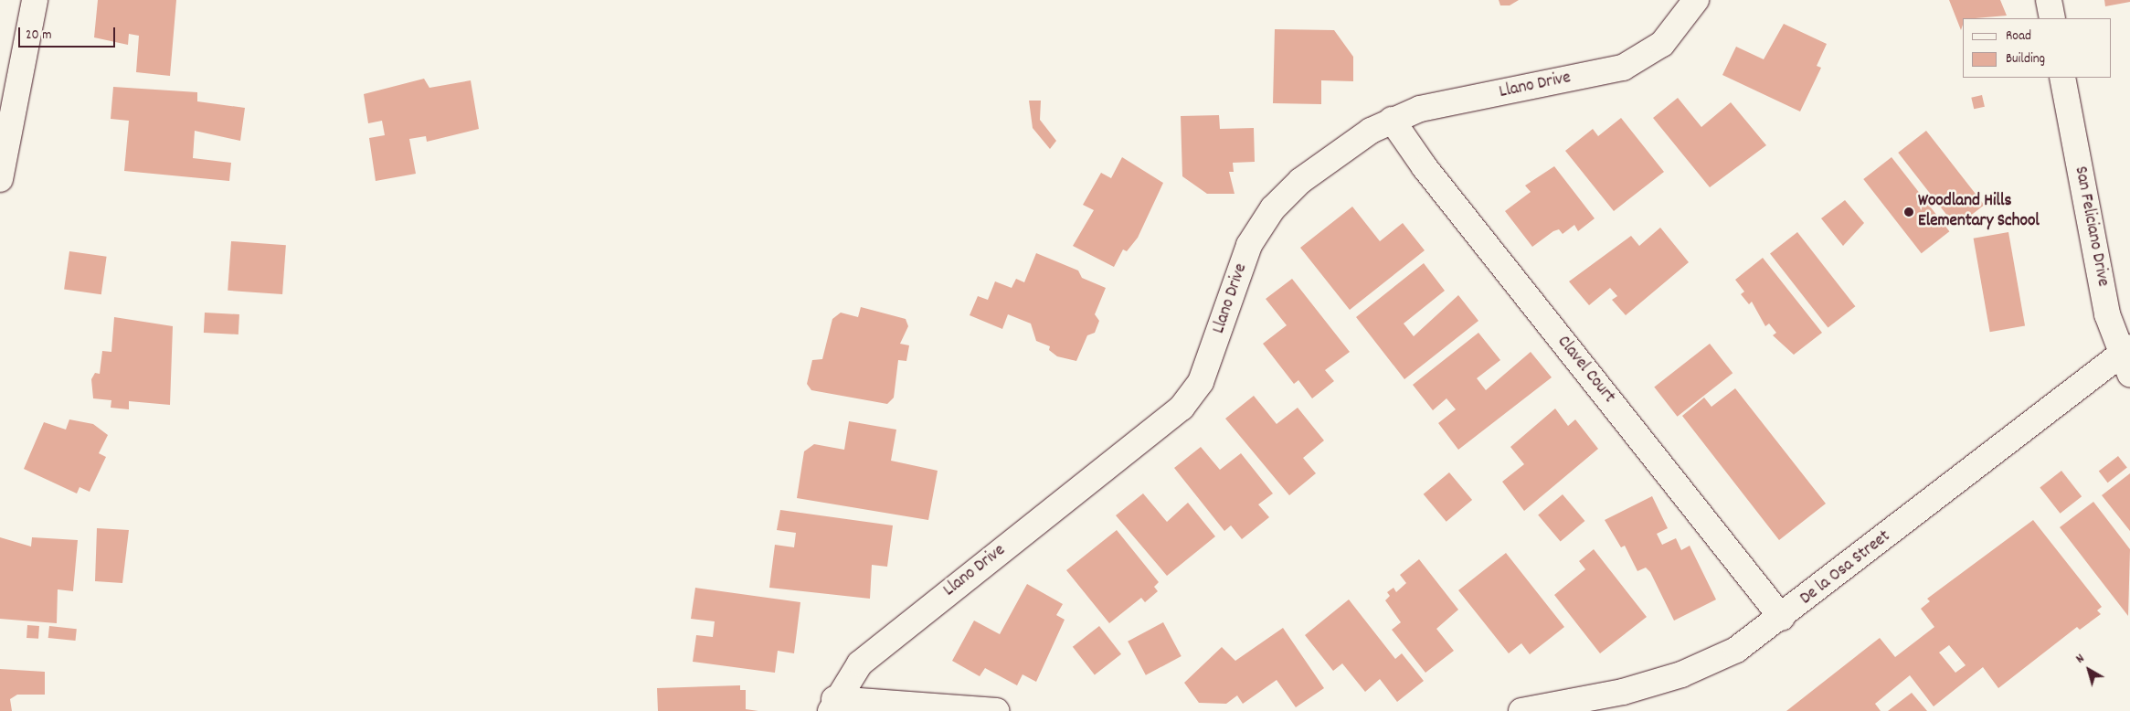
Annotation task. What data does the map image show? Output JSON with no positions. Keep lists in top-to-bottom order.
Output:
{
  "streets": {
    "street": [
      "Llano Drive",
      "San Feliciano Drive",
      "Clavel Court",
      "De la Osa Street"
    ]
  },
  "crossings": [
    ["Llano Drive", "Clavel Court"],
    ["San Feliciano Drive", "De la Osa Street"],
    ["Clavel Court", "De la Osa Street"]
  ],
  "places": ["Woodland Hills Elementary School"],
  "legend": ["Road", "Building"],
  "scale_bar": "20 m",
  "north": "top left"
}
